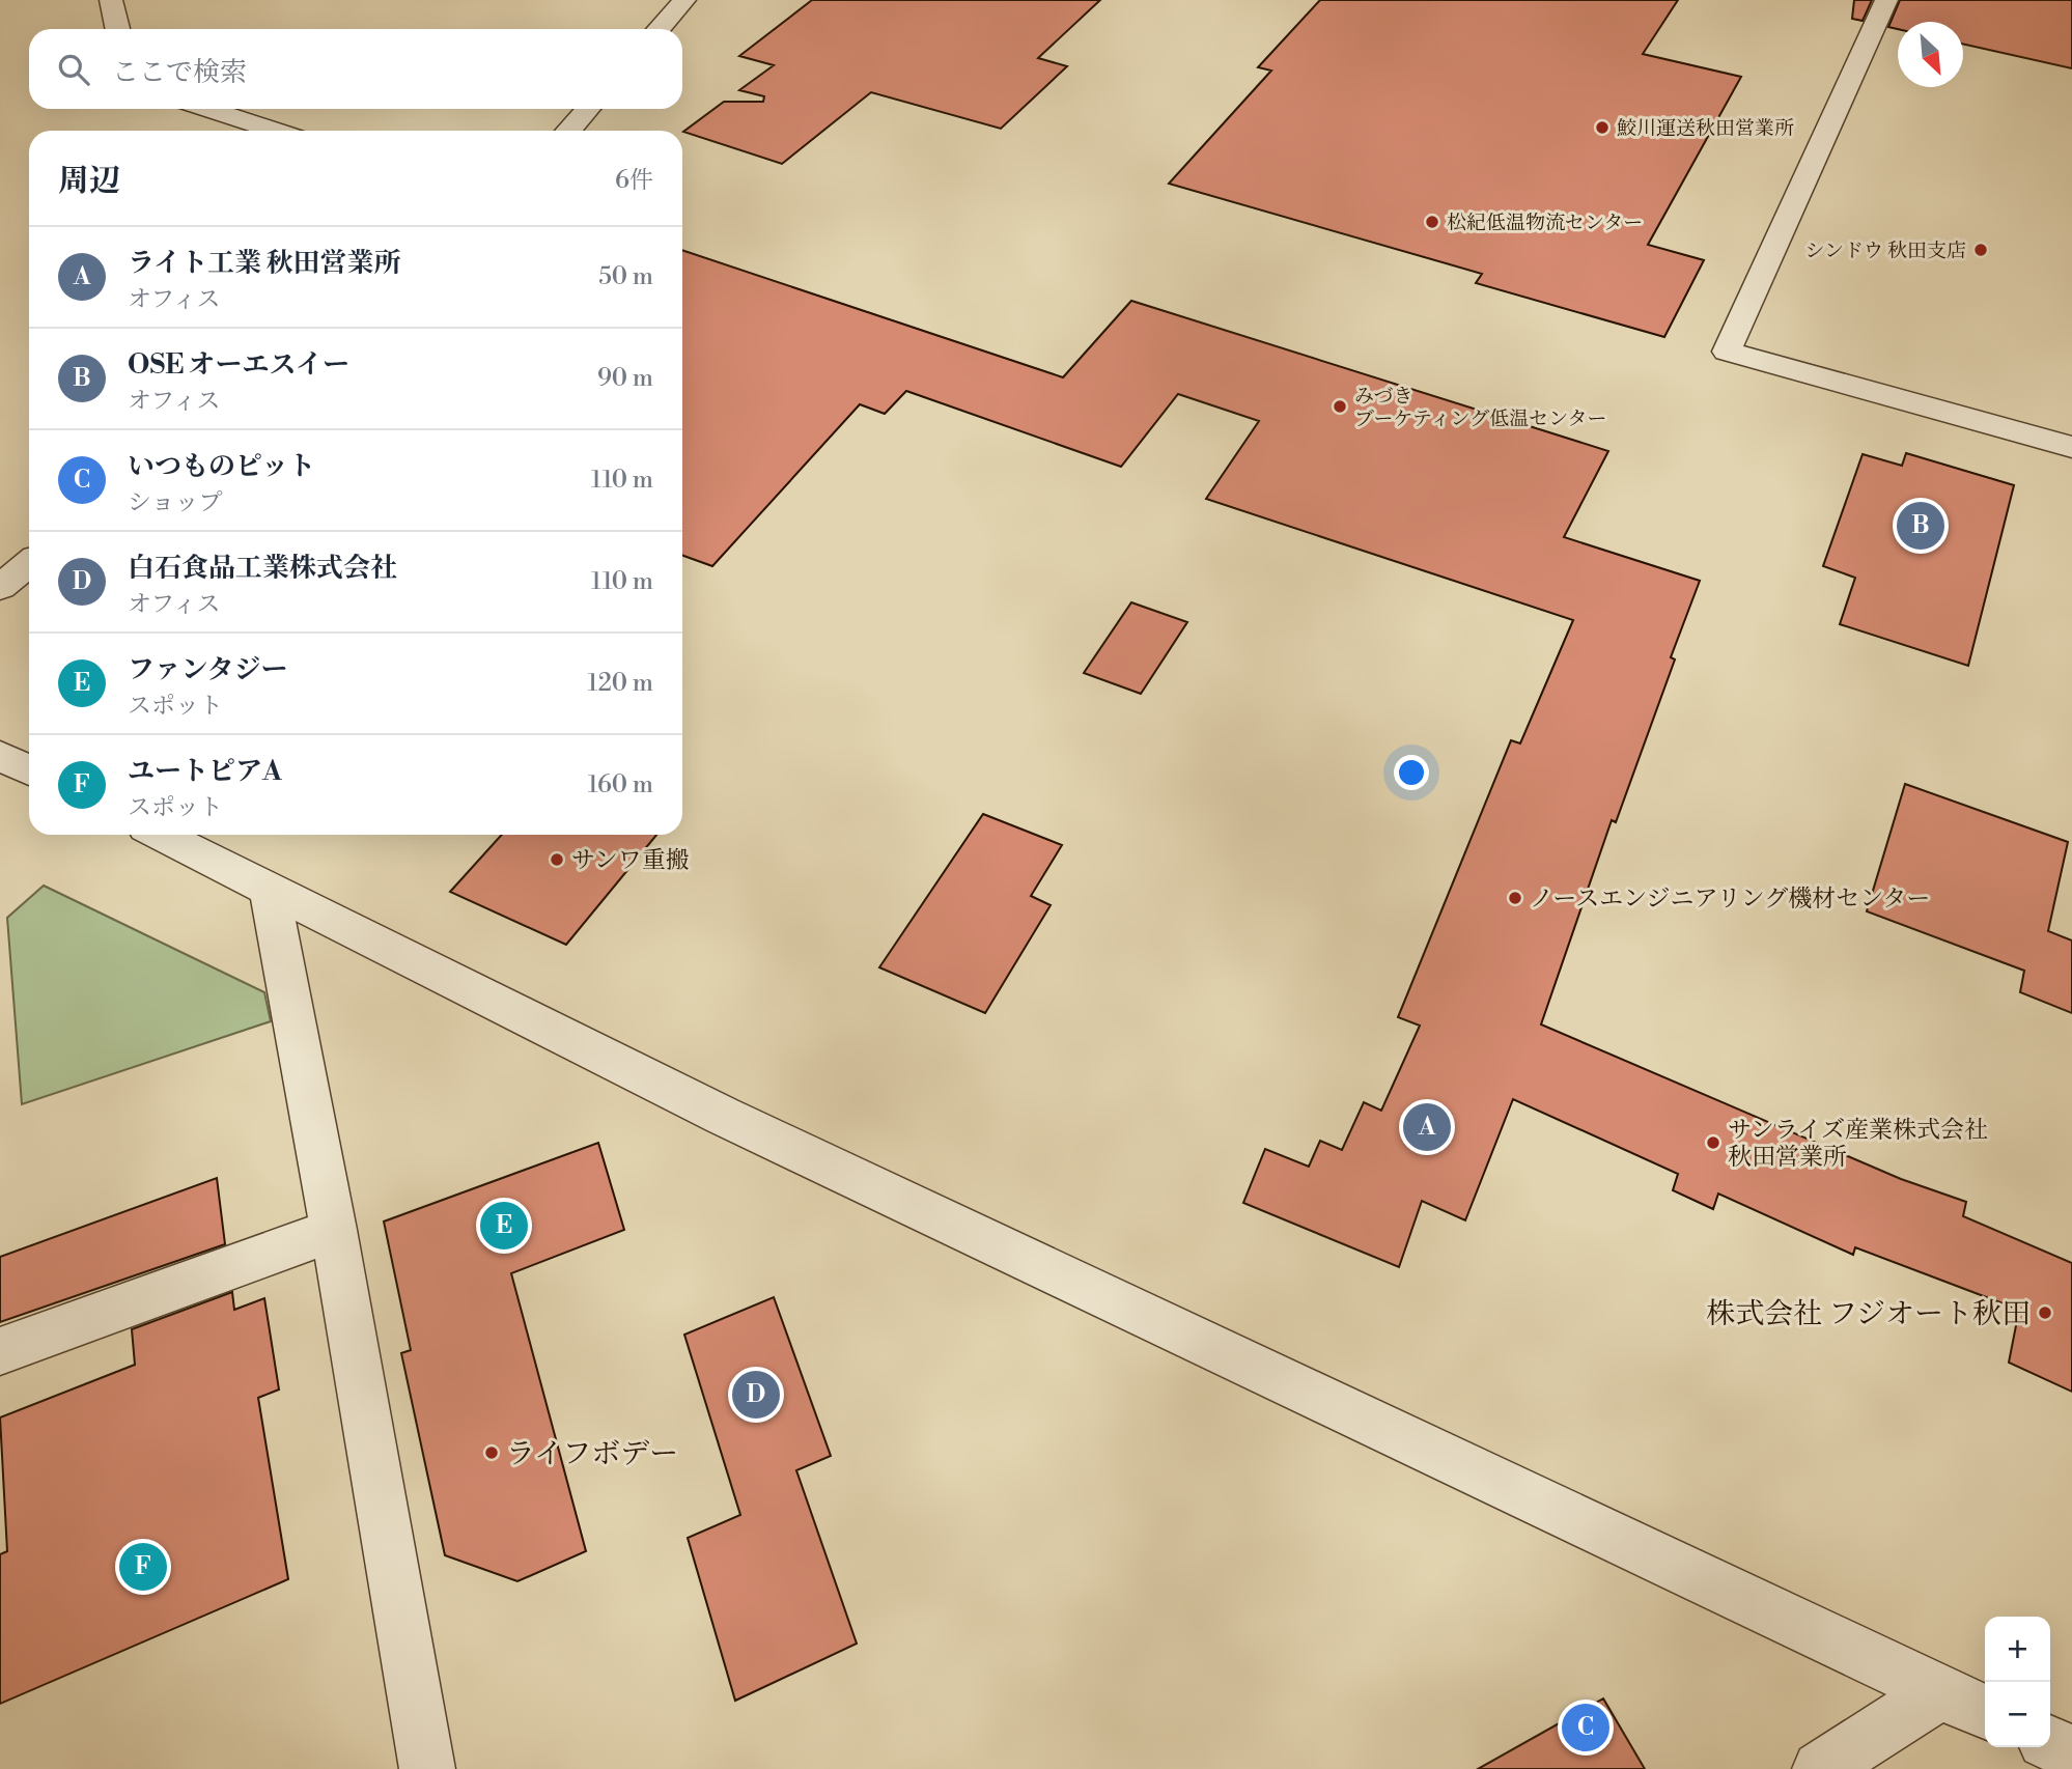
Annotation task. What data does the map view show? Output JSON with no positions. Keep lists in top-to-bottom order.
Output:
{
  "places": [
    "鮫川運送秋田営業所",
    "松紀低温物流センター",
    "シンドウ 秋田支店",
    "みづき ブーケティング低温センター",
    "サンワ重搬",
    "ノースエンジニアリング機材センター",
    "サンライズ産業株式会社 秋田営業所",
    "株式会社 フジオート秋田",
    "ライフボデー"
  ],
  "north": "bottom right",
  "page": {
    "search": "ここで検索",
    "heading": ["周辺", "6件"],
    "list": [
      {
        "mark": "A",
        "name": "ライト工業 秋田営業所",
        "note": "オフィス",
        "value": "50 m"
      },
      {
        "mark": "B",
        "name": "OSE オーエスイー",
        "note": "オフィス",
        "value": "90 m"
      },
      {
        "mark": "C",
        "name": "いつものピット",
        "note": "ショップ",
        "value": "110 m"
      },
      {
        "mark": "D",
        "name": "白石食品工業株式会社",
        "note": "オフィス",
        "value": "110 m"
      },
      {
        "mark": "E",
        "name": "ファンタジー",
        "note": "スポット",
        "value": "120 m"
      },
      {
        "mark": "F",
        "name": "ユートピアA",
        "note": "スポット",
        "value": "160 m"
      }
    ],
    "pins": [
      "B",
      "A",
      "E",
      "D",
      "F",
      "C"
    ],
    "map_buttons": ["+", "−"]
  }
}
